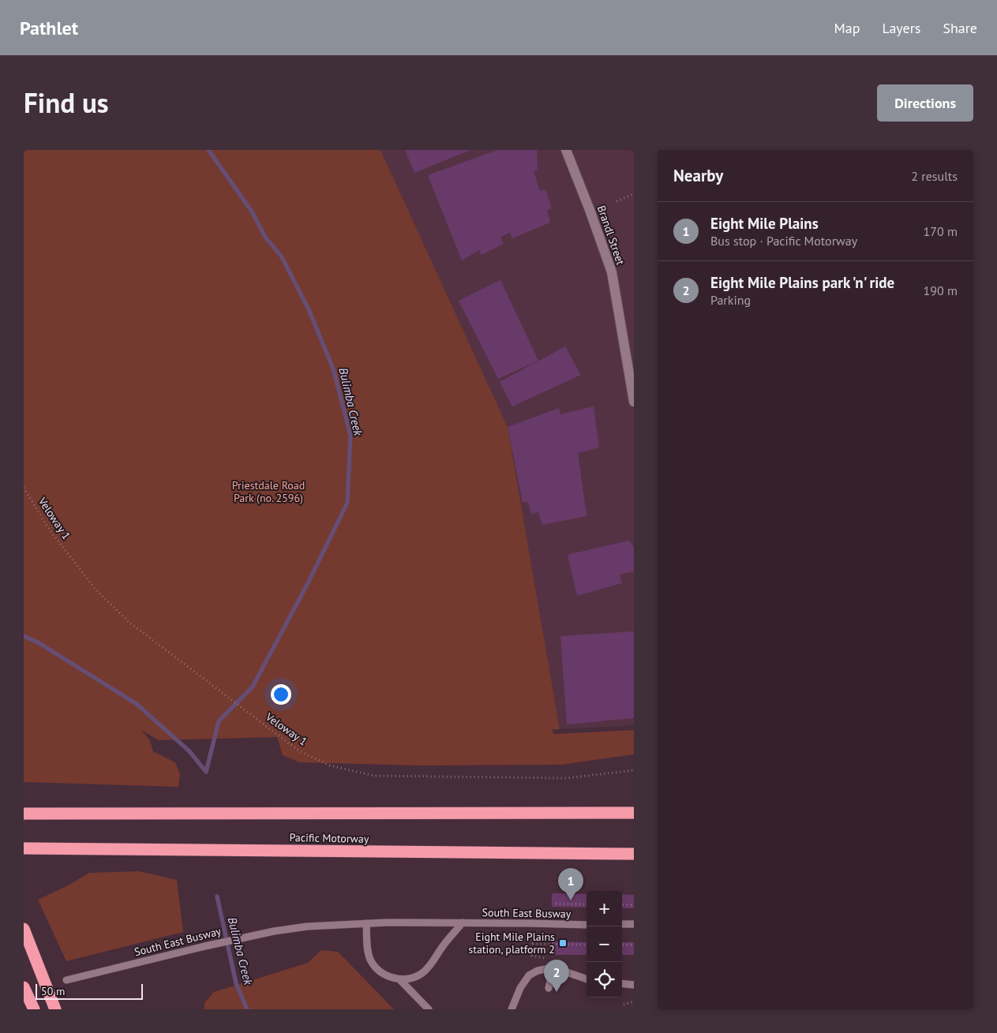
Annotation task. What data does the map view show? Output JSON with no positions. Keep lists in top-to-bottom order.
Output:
{
  "streets": {
    "highway": ["Pacific Motorway"],
    "street": ["Brandl Street"],
    "lane": ["South East Busway"],
    "path": ["Veloway 1"]
  },
  "water": ["Bulimba Creek"],
  "parks": ["Priestdale Road Park (no. 2596)"],
  "places": {
    "transit": ["Eight Mile Plains station, platform 2"]
  },
  "scale_bar": "50 m",
  "page": {
    "header": "Pathlet",
    "nav": ["Map", "Layers", "Share"],
    "title": "Find us",
    "buttons": "Directions",
    "heading": ["Nearby", "2 results"],
    "list": [
      {
        "mark": "1",
        "name": "Eight Mile Plains",
        "note": "Bus stop · Pacific Motorway",
        "value": "170 m"
      },
      {
        "mark": "2",
        "name": "Eight Mile Plains park 'n' ride",
        "note": "Parking",
        "value": "190 m"
      }
    ],
    "pins": ["1", "2"],
    "map_buttons": ["+", "−"],
    "scale": "50 m"
  }
}
